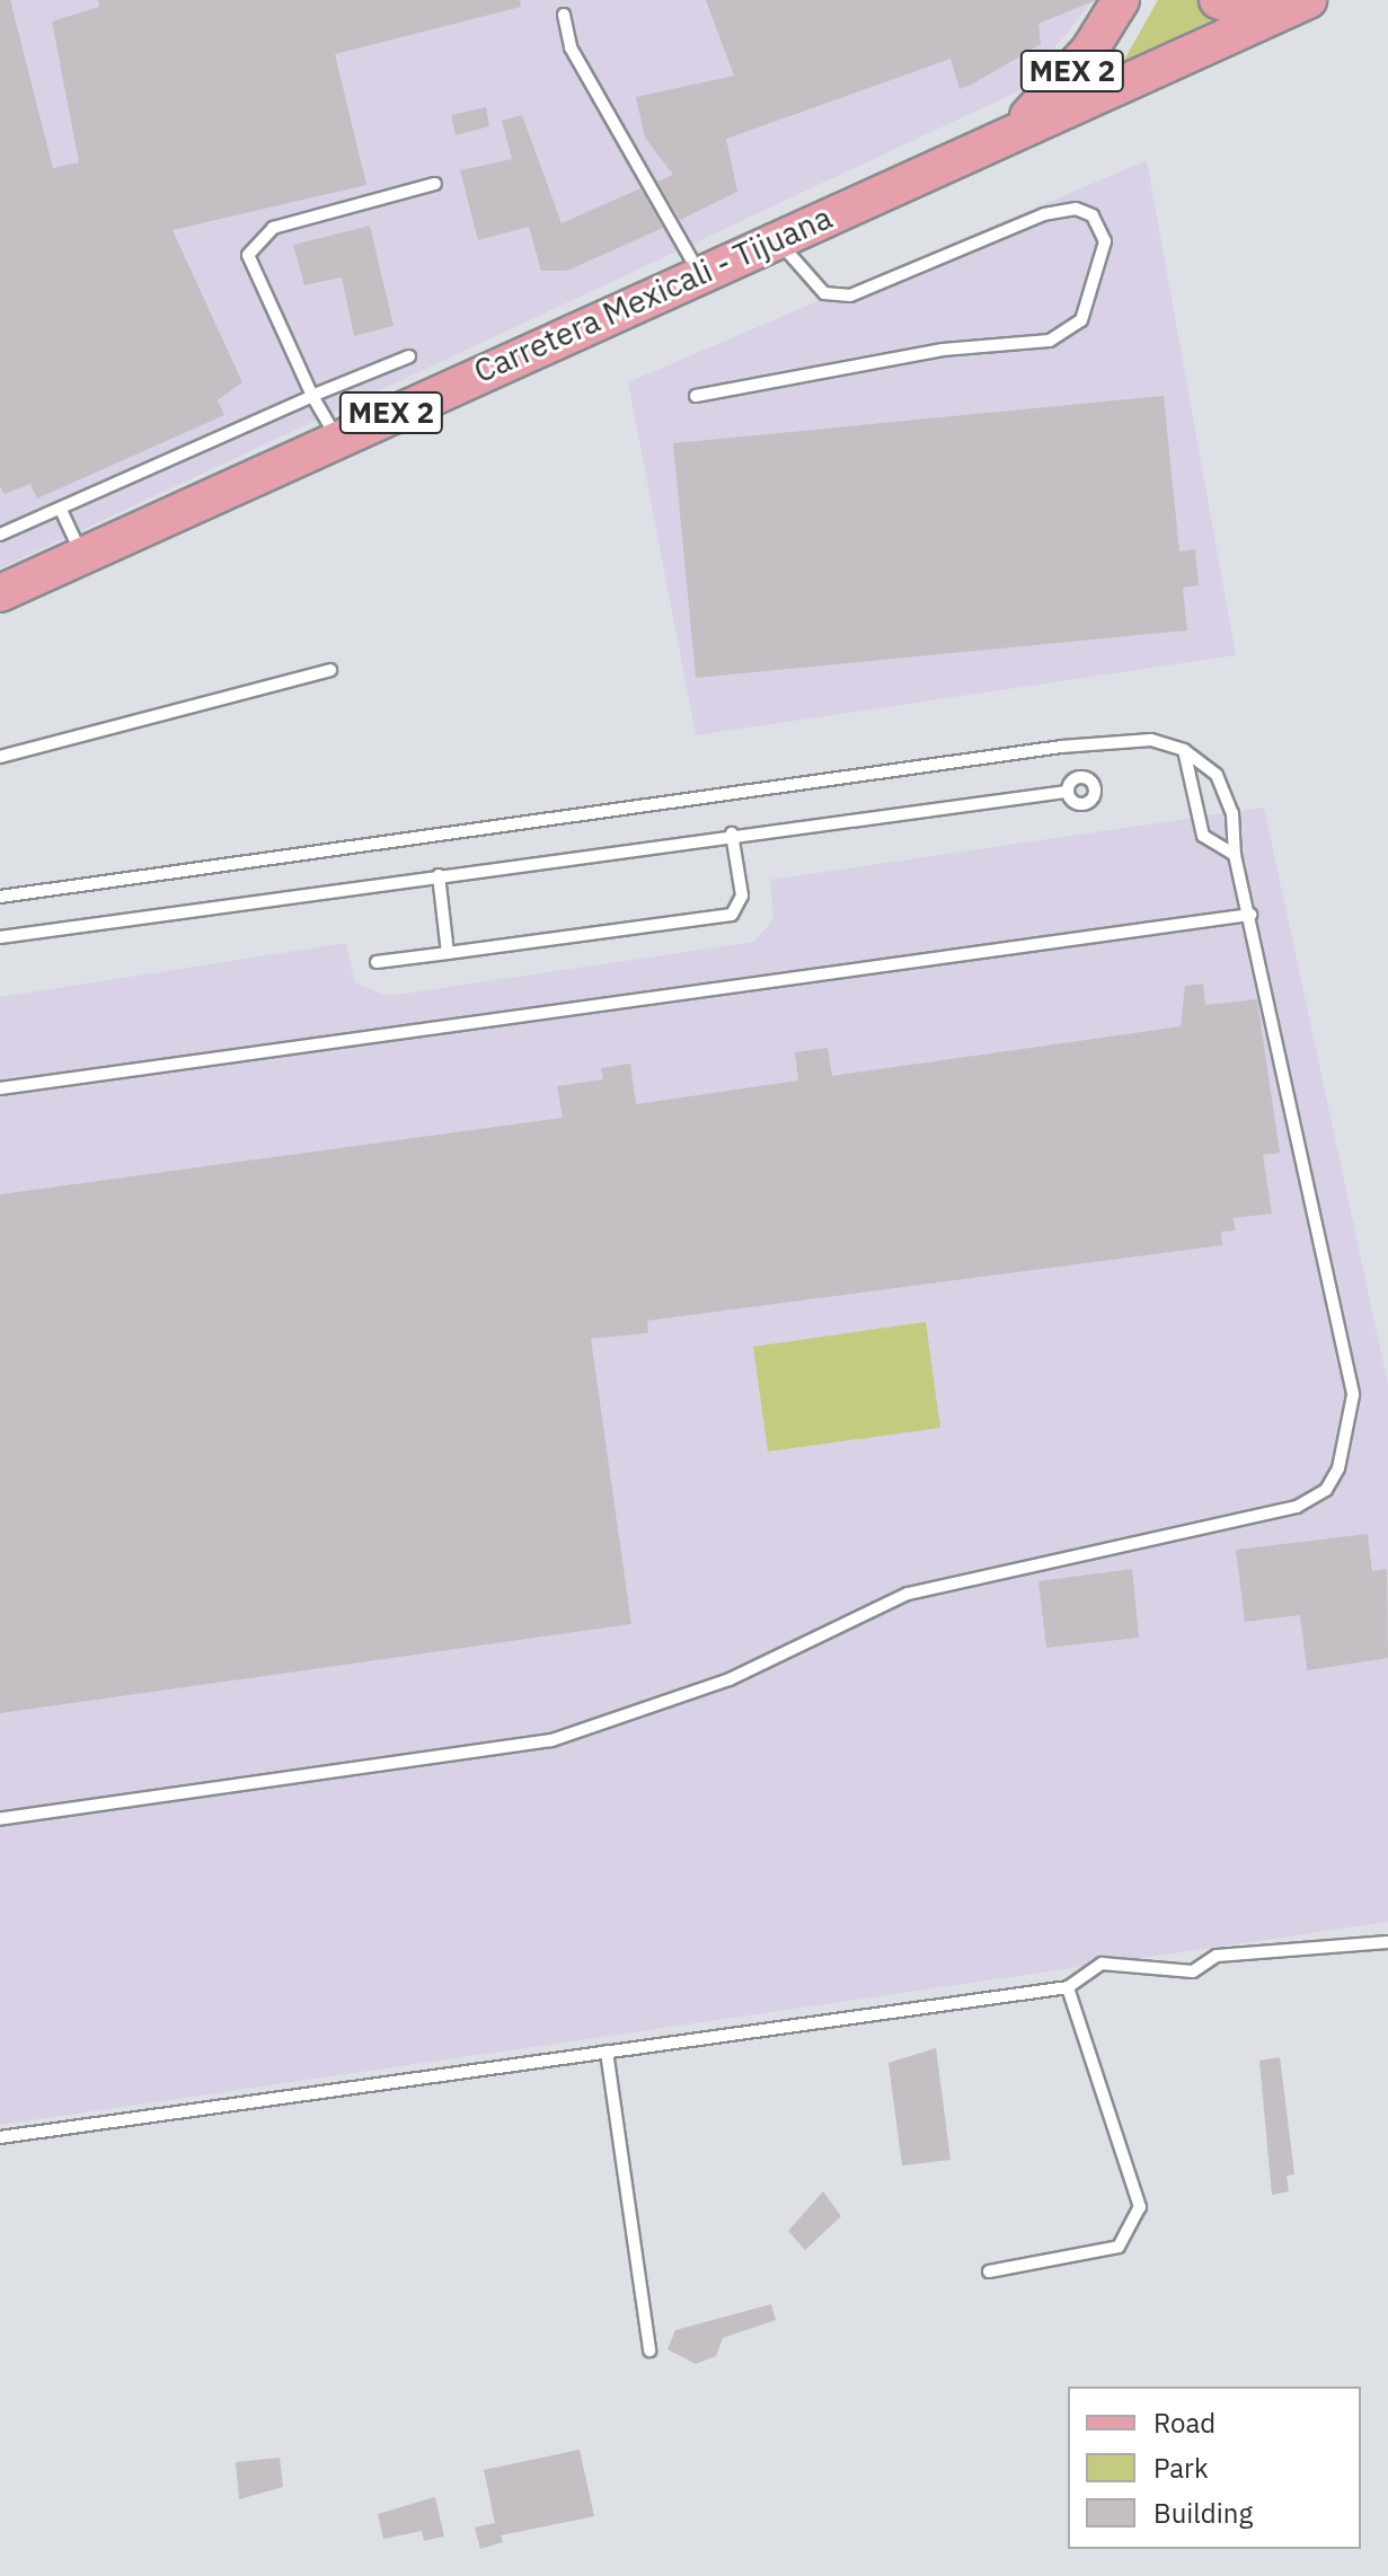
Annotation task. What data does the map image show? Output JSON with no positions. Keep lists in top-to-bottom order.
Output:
{
  "streets": {
    "main road": ["MEX 2", "Carretera Mexicali - Tijuana"]
  },
  "legend": ["Road", "Park", "Building"]
}
